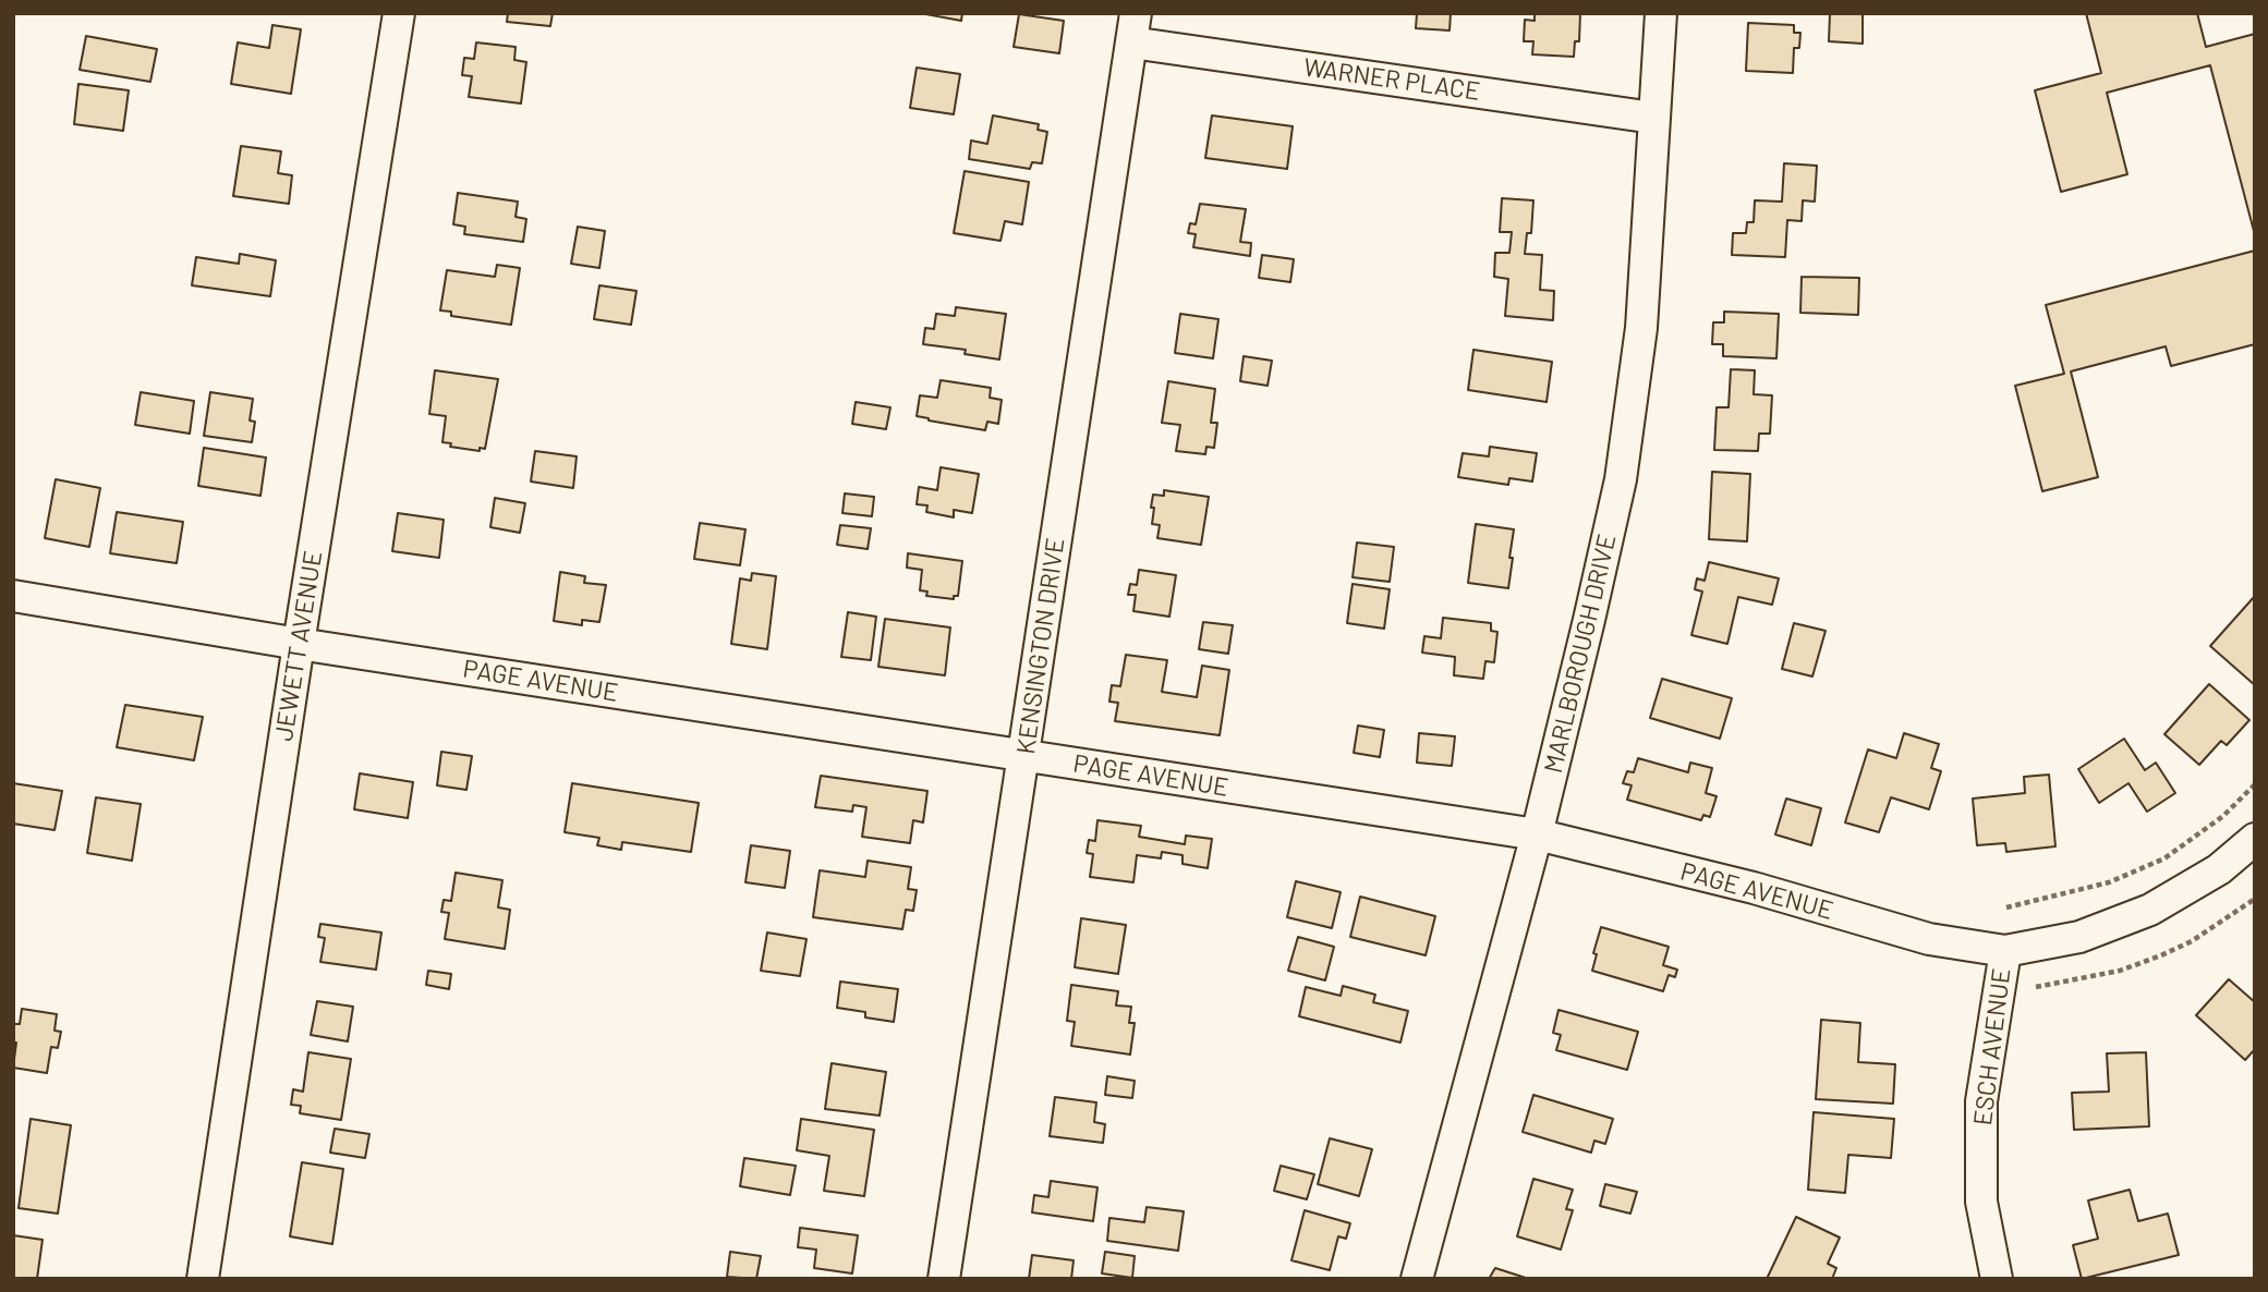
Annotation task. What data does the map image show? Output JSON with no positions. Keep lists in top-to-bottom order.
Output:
{
  "streets": {
    "street": [
      "WARNER PLACE",
      "JEWETT AVENUE",
      "KENSINGTON DRIVE",
      "MARLBOROUGH DRIVE",
      "PAGE AVENUE",
      "ESCH AVENUE"
    ]
  },
  "crossings": [
    ["WARNER PLACE", "KENSINGTON DRIVE"],
    ["WARNER PLACE", "MARLBOROUGH DRIVE"],
    ["JEWETT AVENUE", "PAGE AVENUE"],
    ["KENSINGTON DRIVE", "PAGE AVENUE"],
    ["MARLBOROUGH DRIVE", "PAGE AVENUE"],
    ["PAGE AVENUE", "ESCH AVENUE"]
  ]
}
